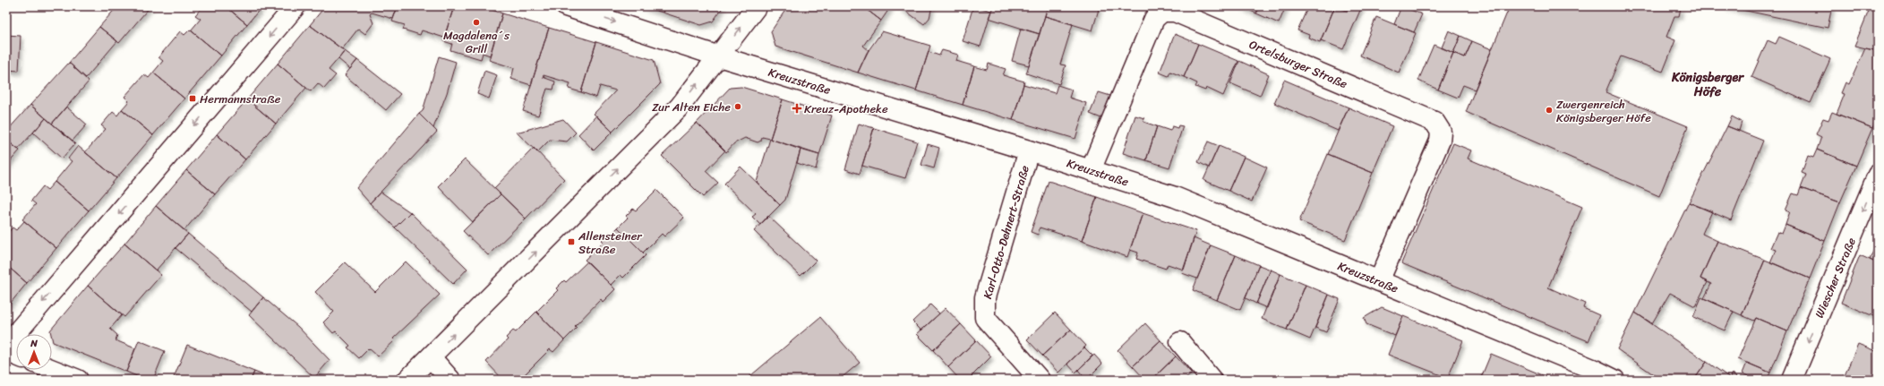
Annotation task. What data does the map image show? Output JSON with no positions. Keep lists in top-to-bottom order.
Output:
{
  "streets": {
    "street": [
      "Ortelsburger Straße",
      "Kreuzstraße",
      "Karl-Otto-Dehnert-Straße",
      "Wiescher Straße"
    ]
  },
  "crossings": [
    ["Ortelsburger Straße", "Kreuzstraße"],
    ["Kreuzstraße", "Karl-Otto-Dehnert-Straße"]
  ],
  "one_way": ["Wiescher Straße"],
  "districts": ["Königsberger Höfe"],
  "places": {
    "other": ["Magdalena´s Grill", "Zur Alten Eiche", "Zwergenreich Königsberger Höfe"],
    "transit": ["Hermannstraße", "Allensteiner Straße"],
    "health": ["Kreuz-Apotheke"]
  },
  "north": "top"
}
